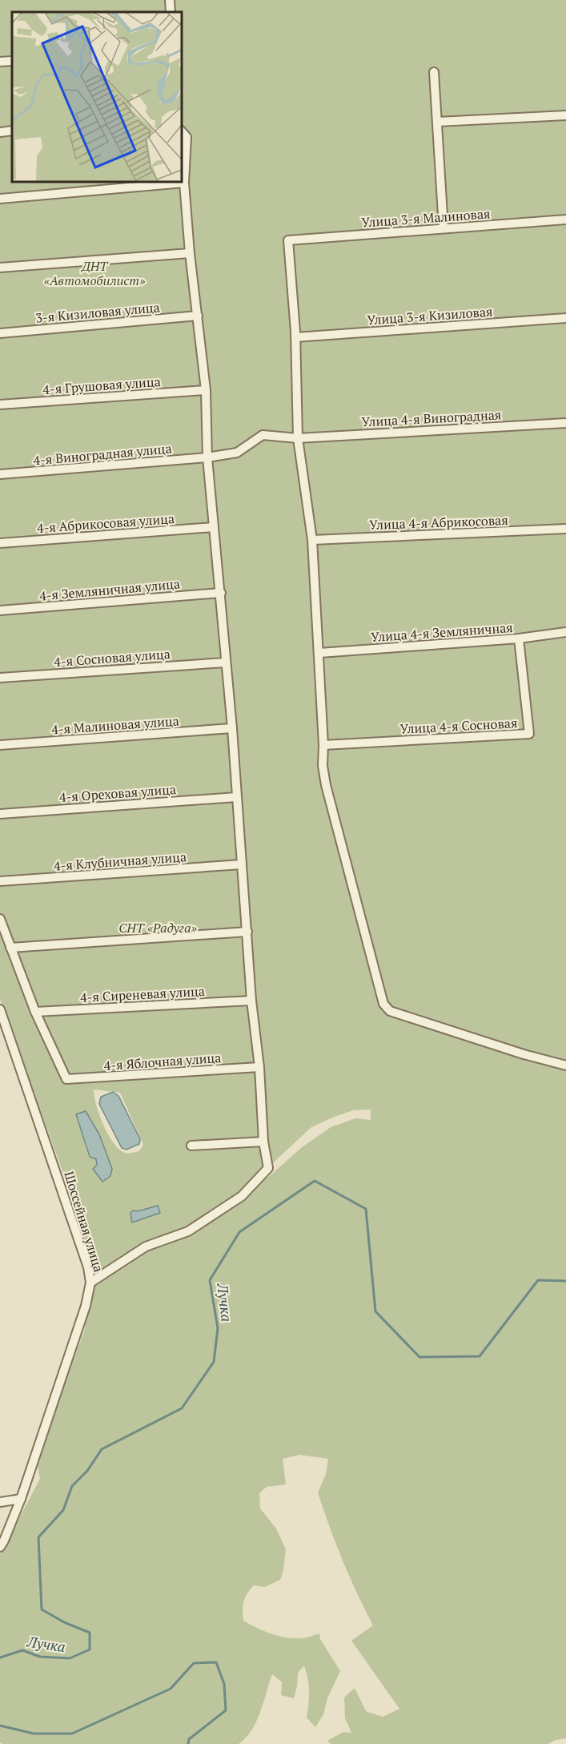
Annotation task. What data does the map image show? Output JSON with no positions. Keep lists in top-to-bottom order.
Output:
{
  "streets": {
    "street": [
      "Улица 3-я Малиновая",
      "3-я Кизиловая улица",
      "Улица 3-я Кизиловая",
      "4-я Грушовая улица",
      "Улица 4-я Виноградная",
      "4-я Виноградная улица",
      "Улица 4-я Абрикосовая",
      "4-я Абрикосовая улица",
      "4-я Земляничная улица",
      "Улица 4-я Земляничная",
      "4-я Сосновая улица",
      "4-я Малиновая улица",
      "Улица 4-я Сосновая",
      "4-я Ореховая улица",
      "4-я Клубничная улица",
      "4-я Сиреневая улица",
      "4-я Яблочная улица",
      "Шоссейная улица"
    ]
  },
  "crossings": [
    ["Улица 3-я Малиновая", "Улица 3-я Кизиловая"],
    ["Улица 4-я Виноградная", "4-я Виноградная улица"],
    ["Улица 4-я Земляничная", "Улица 4-я Сосновая"],
    ["4-я Сиреневая улица", "4-я Яблочная улица"]
  ],
  "water": ["Лучка"],
  "parks": ["ДНТ «Автомобилист»", "СНТ «Радуга»"]
}
